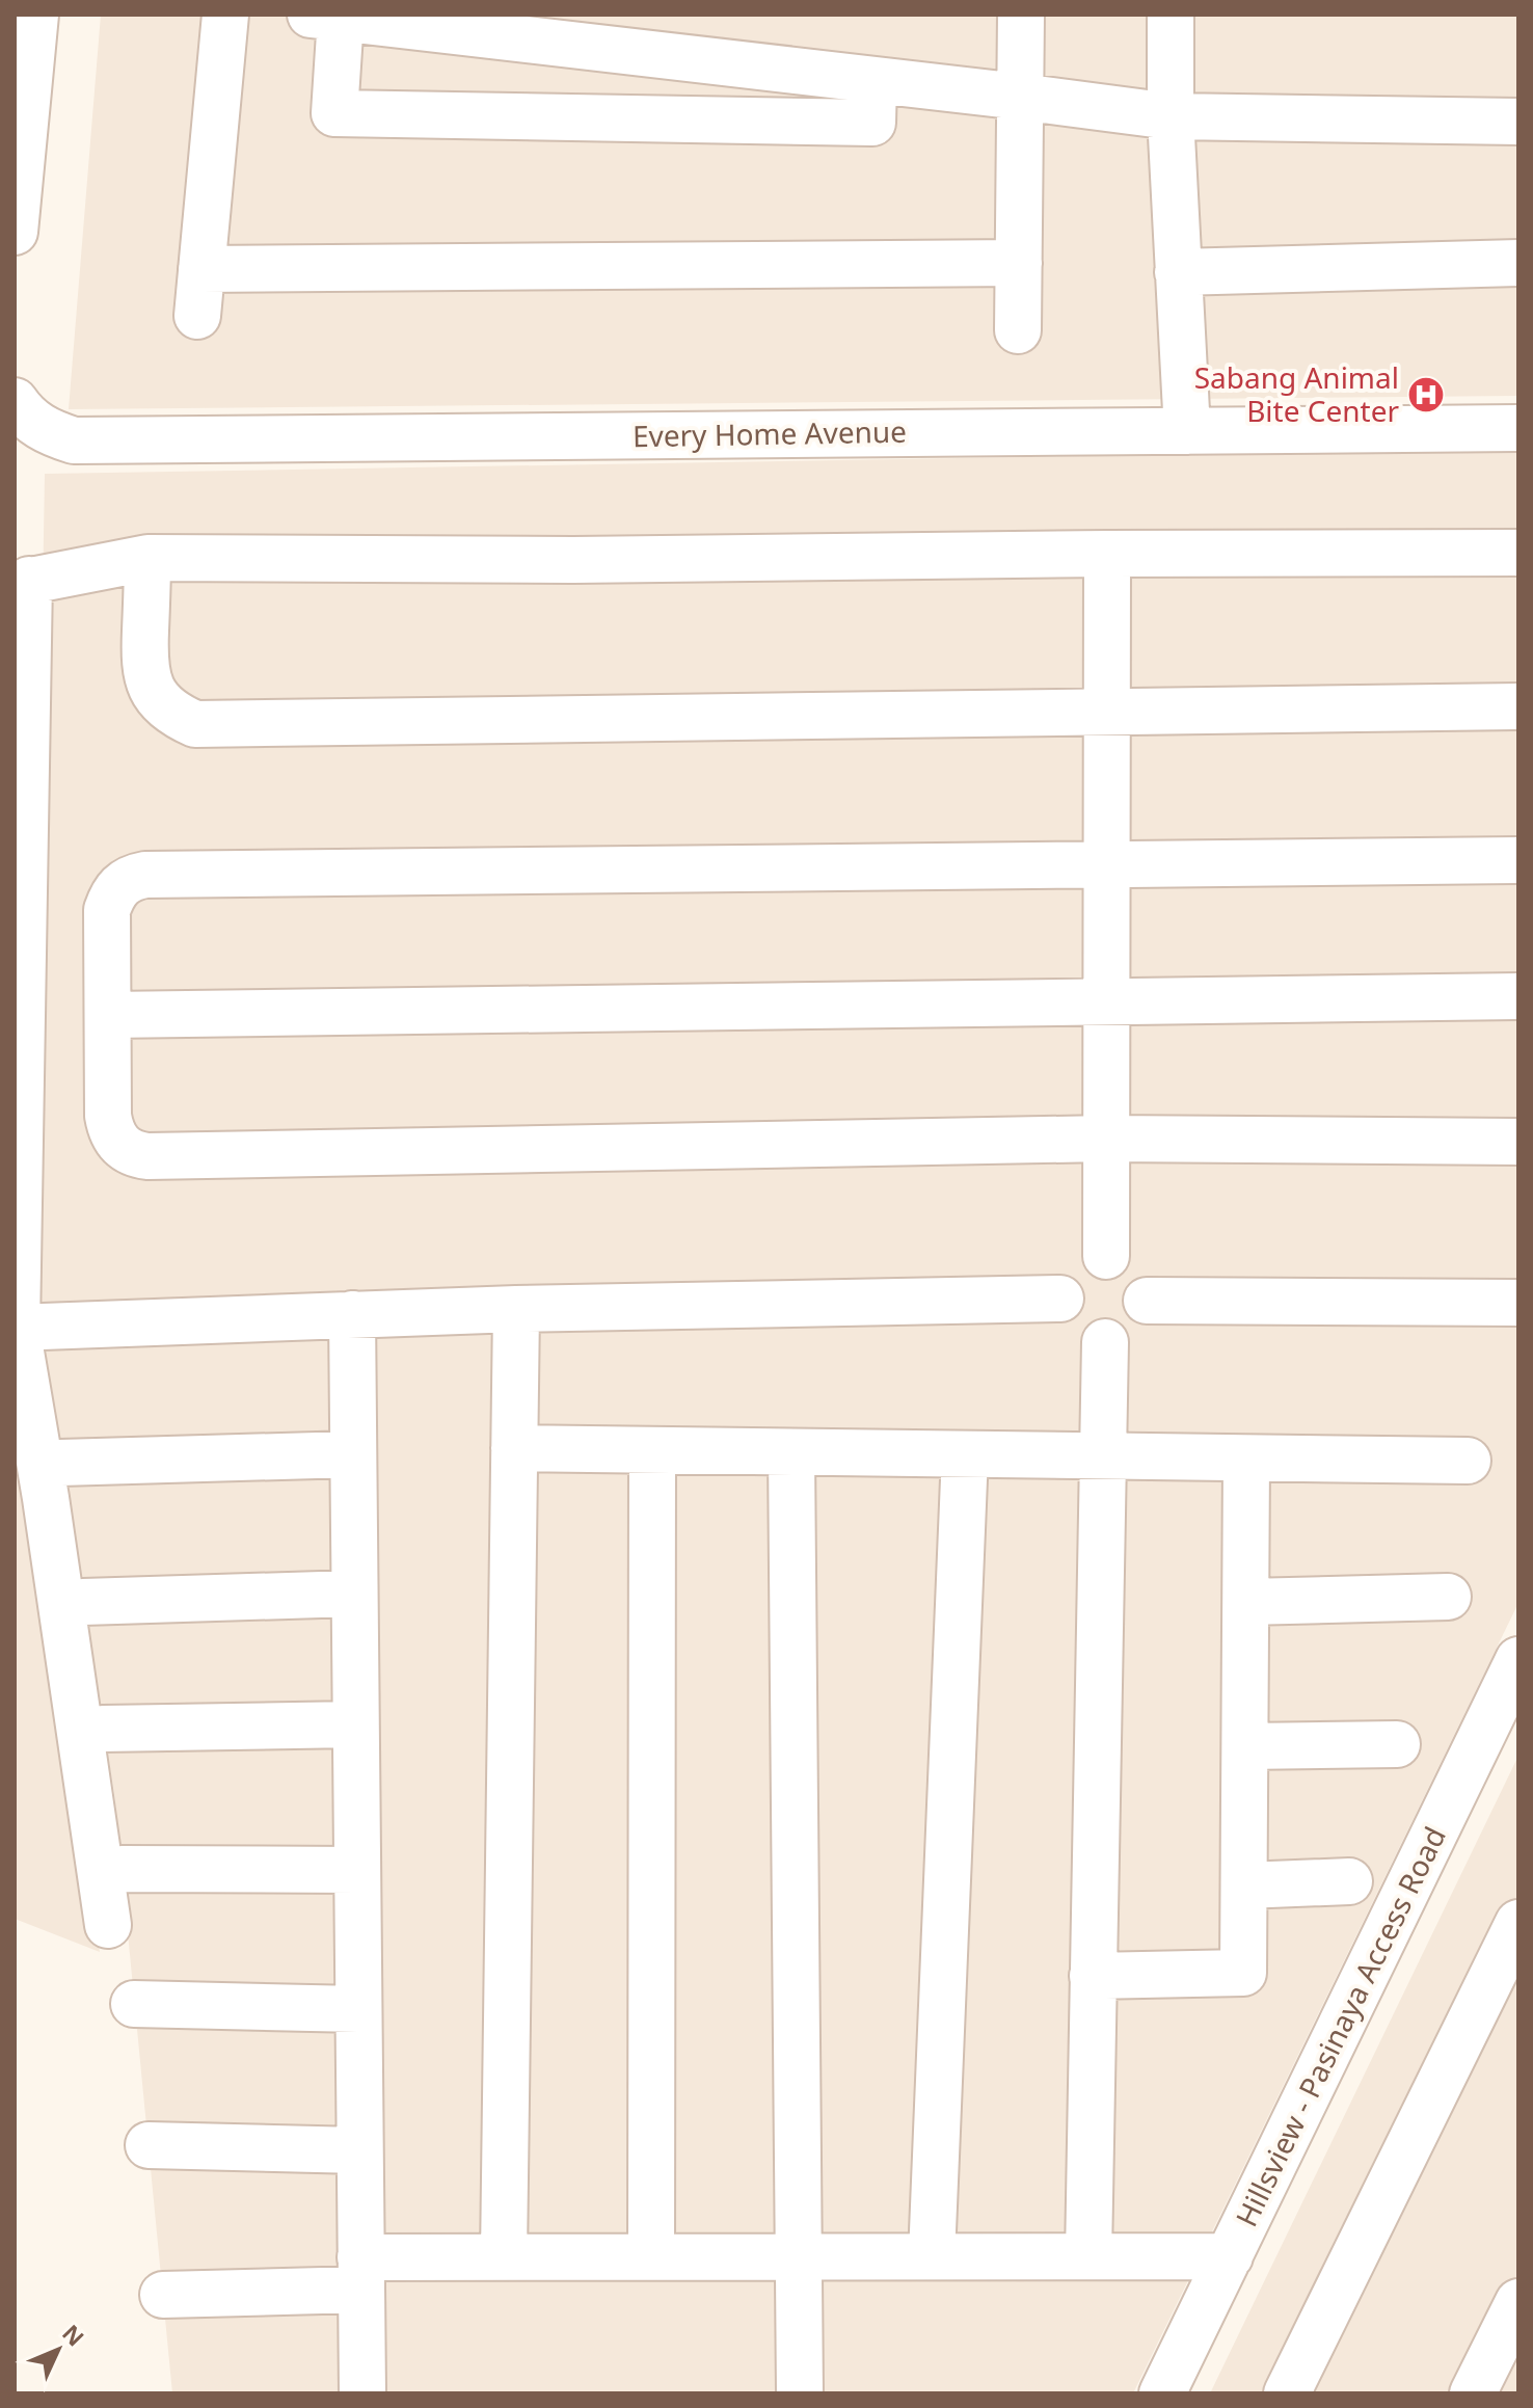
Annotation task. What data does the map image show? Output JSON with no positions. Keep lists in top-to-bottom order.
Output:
{
  "streets": {
    "street": ["Every Home Avenue", "Hillsview - Pasinaya Access Road"]
  },
  "places": {
    "hospital": ["Sabang Animal Bite Center"]
  },
  "north": "top right"
}
